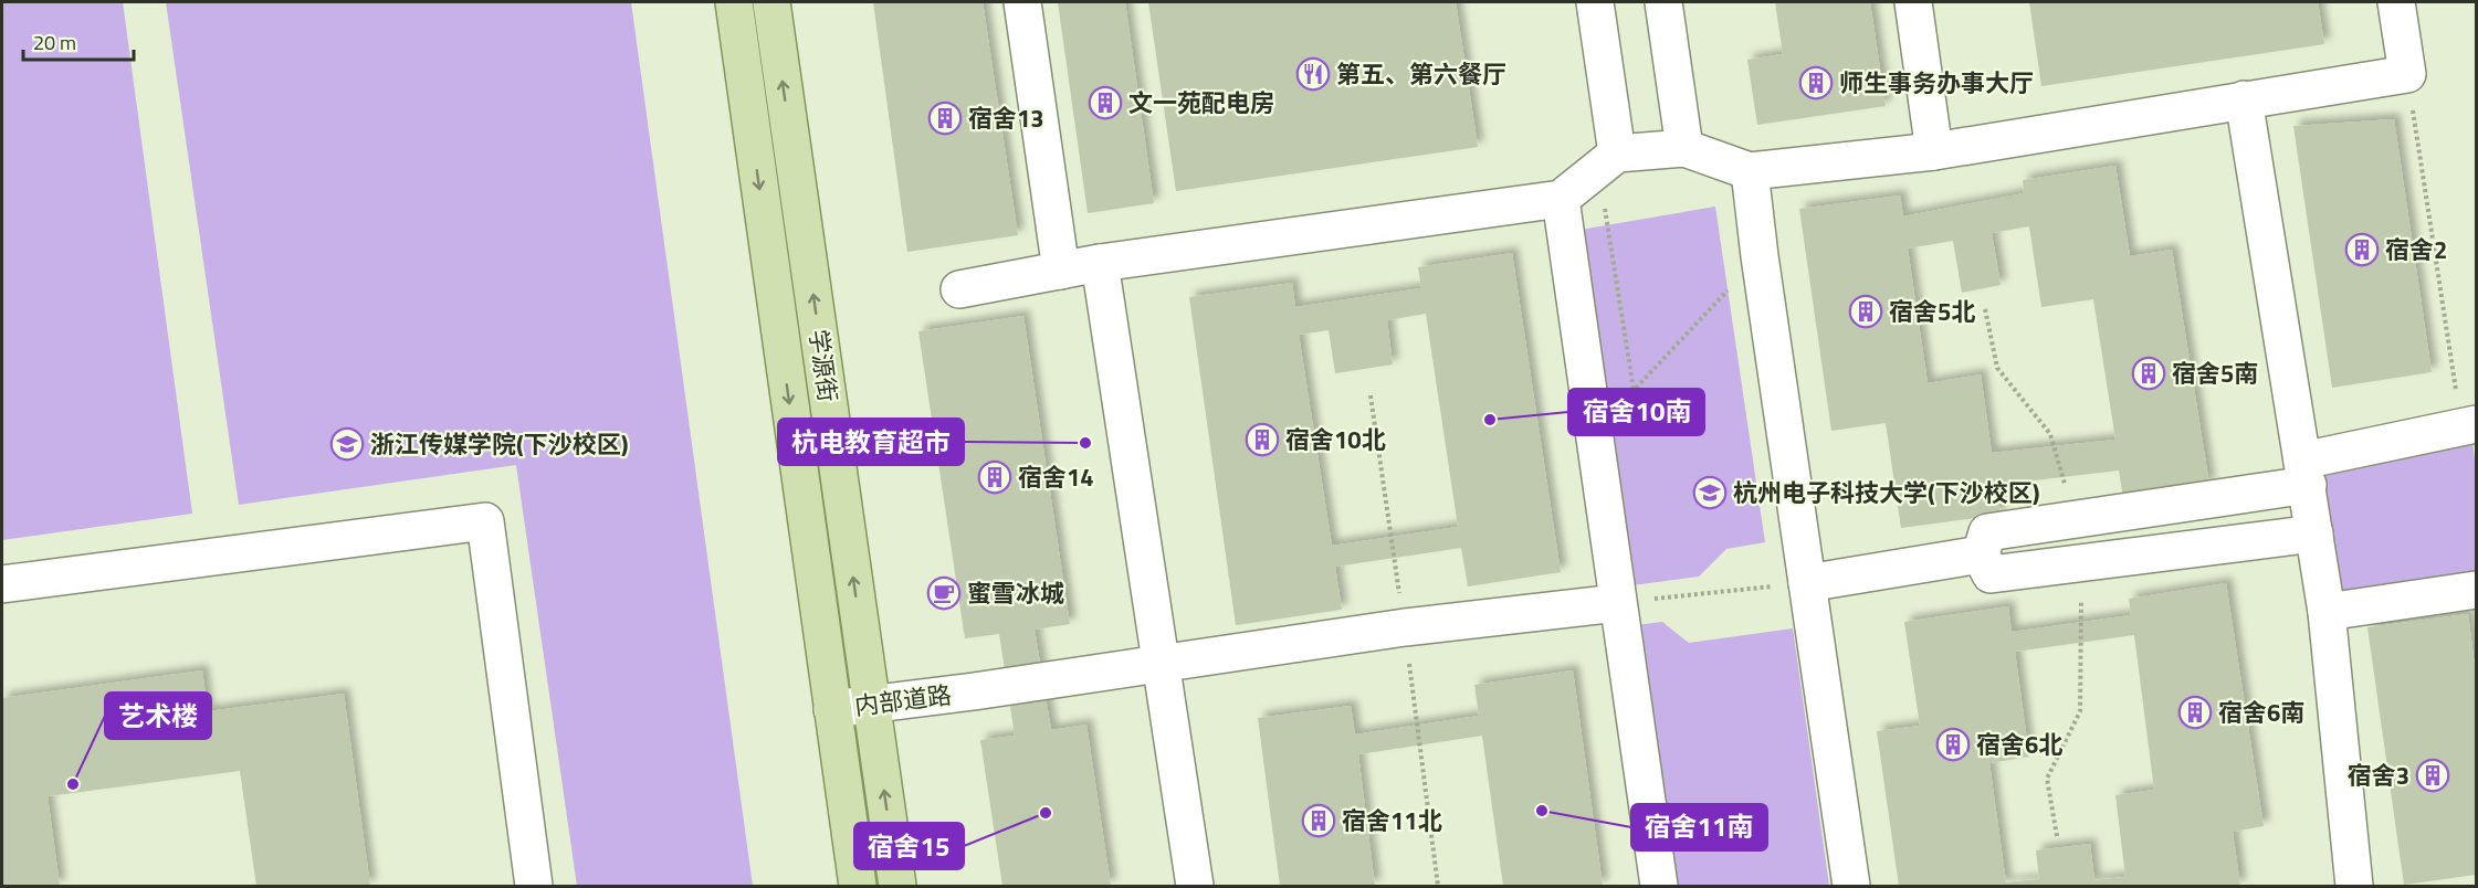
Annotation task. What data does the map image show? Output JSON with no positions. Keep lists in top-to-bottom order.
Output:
{
  "streets": {
    "main road": ["学源街"],
    "street": ["内部道路"]
  },
  "crossings": [
    ["学源街", "内部道路"]
  ],
  "places": {
    "restaurant": ["第五、第六餐厅"],
    "building": [
      "师生事务办事大厅",
      "文一苑配电房",
      "宿舍13",
      "宿舍2",
      "宿舍5北",
      "宿舍5南",
      "宿舍10北",
      "宿舍14",
      "宿舍6南",
      "宿舍6北",
      "宿舍3",
      "宿舍11北"
    ],
    "other": [
      "宿舍10南",
      "杭电教育超市",
      "艺术楼",
      "宿舍11南",
      "宿舍15"
    ],
    "school or university": ["浙江传媒学院(下沙校区)", "杭州电子科技大学(下沙校区)"],
    "cafe": ["蜜雪冰城"]
  },
  "scale_bar": "20 m"
}
